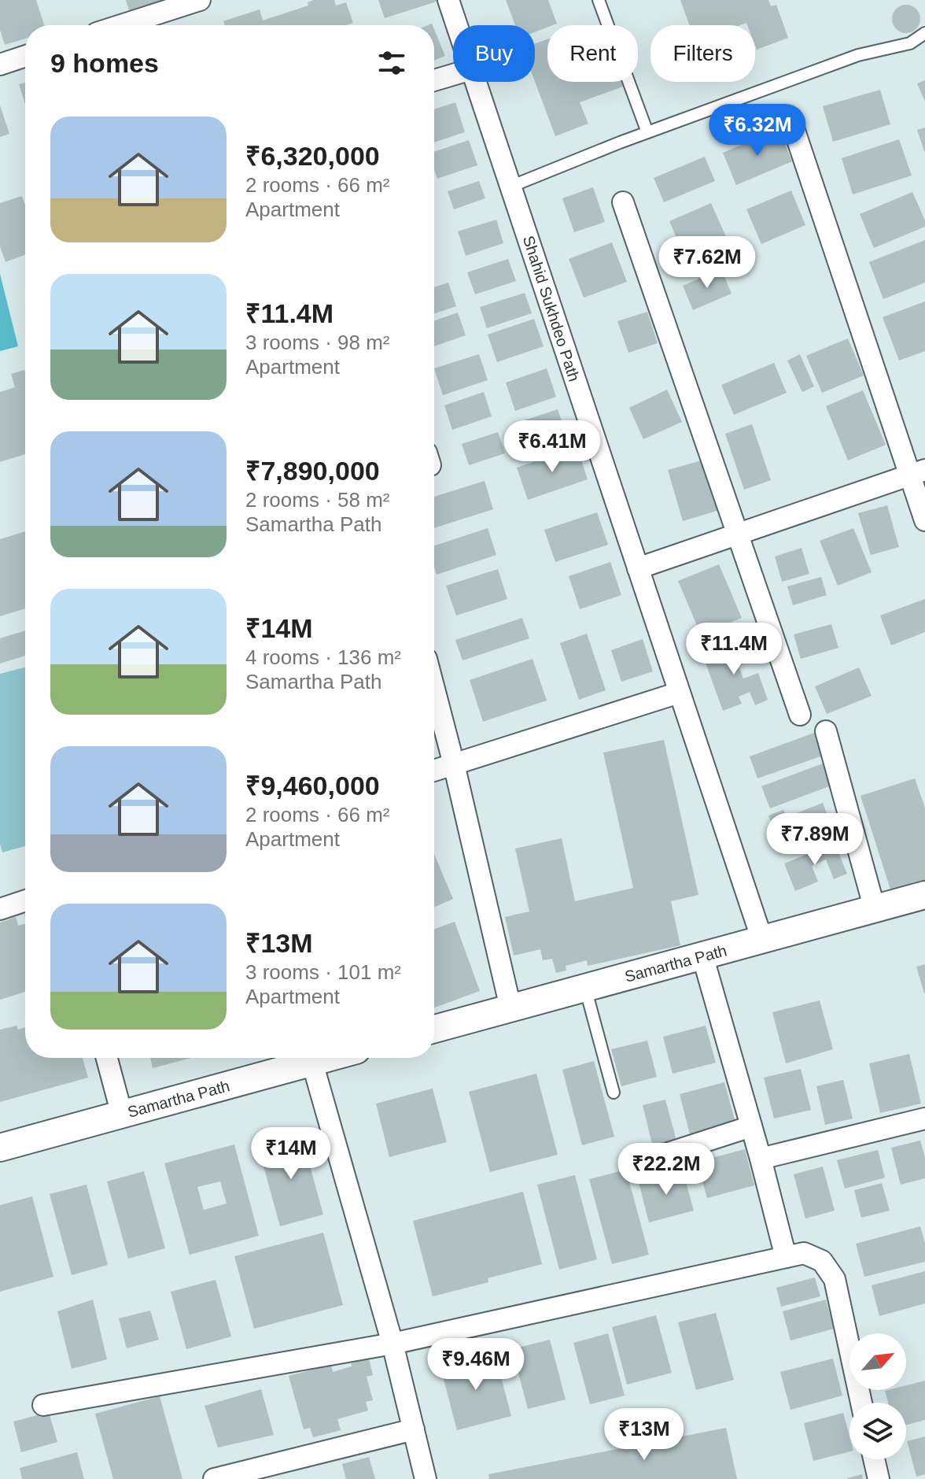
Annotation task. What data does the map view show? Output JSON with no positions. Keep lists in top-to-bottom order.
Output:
{
  "streets": {
    "street": ["Shahid Sukhdeo Path", "Samartha Path"]
  },
  "crossings": [
    ["Shahid Sukhdeo Path", "Samartha Path"]
  ],
  "north": "top right",
  "page": {
    "chip": ["Buy", "Rent", "Filters"],
    "heading": "9 homes",
    "list": [
      {
        "name": "₹6,320,000",
        "note": "2 rooms · 66 m² · Apartment"
      },
      {
        "name": "₹11.4M",
        "note": "3 rooms · 98 m² · Apartment"
      },
      {
        "name": "₹7,890,000",
        "note": "2 rooms · 58 m² · Samartha Path"
      },
      {
        "name": "₹14M",
        "note": "4 rooms · 136 m² · Samartha Path"
      },
      {
        "name": "₹9,460,000",
        "note": "2 rooms · 66 m² · Apartment"
      },
      {
        "name": "₹13M",
        "note": "3 rooms · 101 m² · Apartment"
      }
    ],
    "price": [
      "₹6.32M",
      "₹7.62M",
      "₹6.41M",
      "₹11.4M",
      "₹7.89M",
      "₹14M",
      "₹22.2M",
      "₹9.46M",
      "₹13M"
    ]
  }
}
